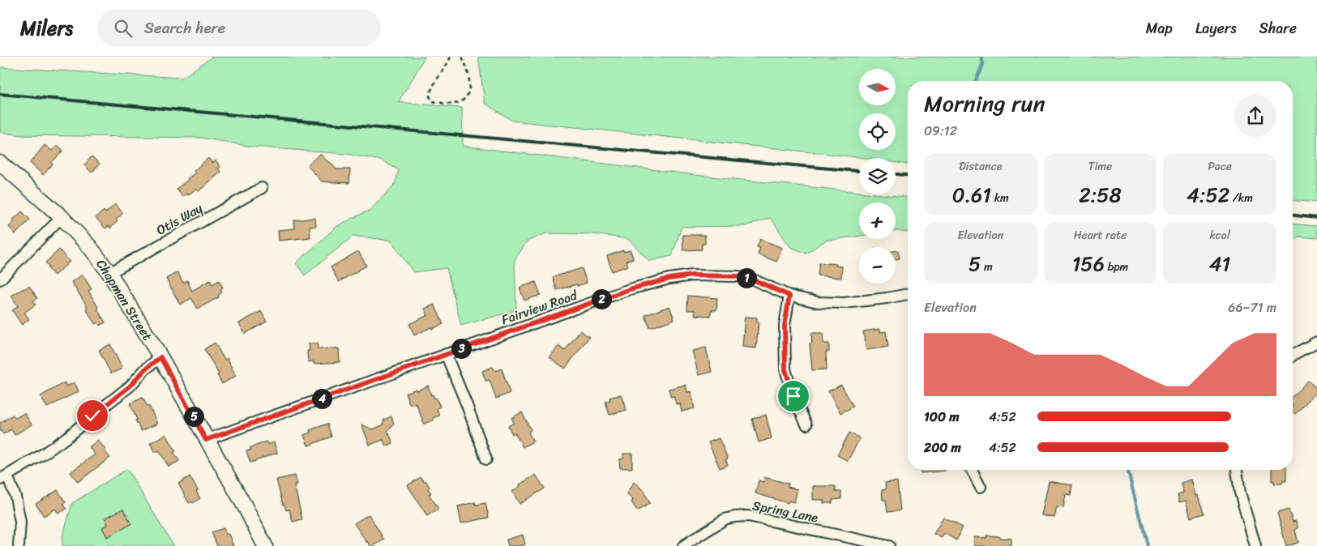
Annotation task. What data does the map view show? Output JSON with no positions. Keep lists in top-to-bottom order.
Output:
{
  "streets": {
    "street": [
      "Otis Way",
      "Chapman Street",
      "Fairview Road",
      "Spring Lane"
    ]
  },
  "crossings": [
    ["Otis Way", "Chapman Street"],
    ["Chapman Street", "Fairview Road"]
  ],
  "north": "right",
  "page": {
    "header": "Milers",
    "search": "Search here",
    "nav": ["Map", "Layers", "Share"],
    "map_buttons": ["+", "−"],
    "heading": ["Morning run", "09:12"],
    "stats": [
      ["Distance", "0.61 km"],
      ["Time", "2:58"],
      ["Pace", "4:52 /km"],
      ["Elevation", "5 m"],
      ["Heart rate", "156 bpm"],
      ["kcal", "41"]
    ],
    "pins": [
      "1",
      "2",
      "3",
      "4",
      "5"
    ],
    "chart": ["Elevation", "66–71 m"],
    "list": [
      {
        "name": "100 m",
        "note": "4:52"
      },
      {
        "name": "200 m",
        "note": "4:52"
      }
    ]
  }
}
